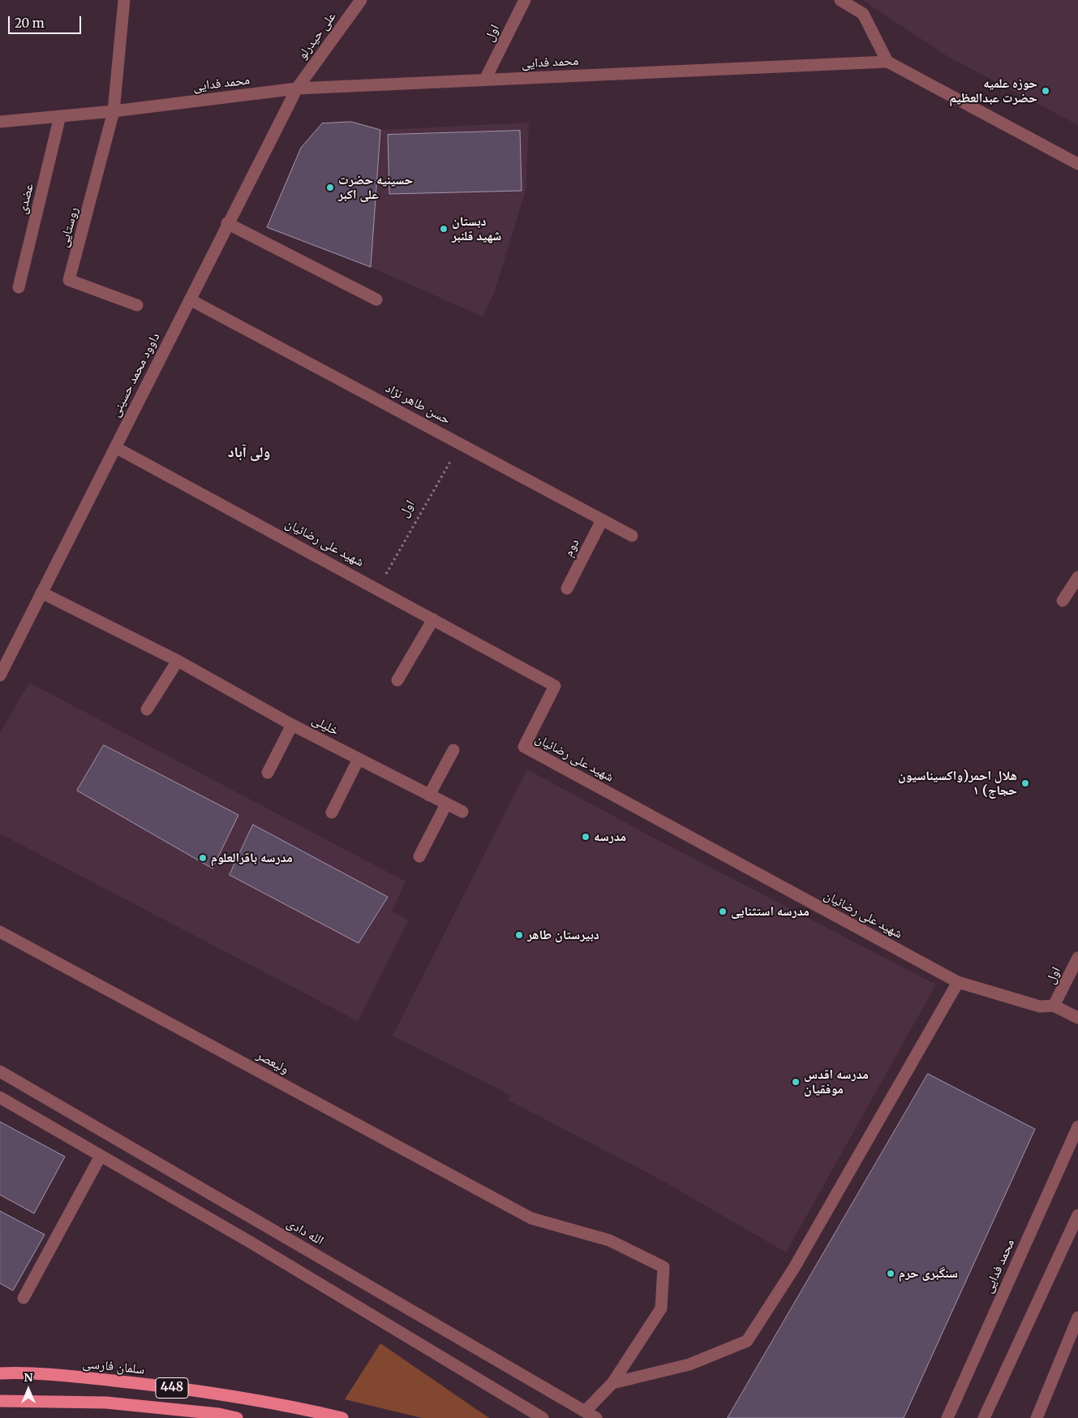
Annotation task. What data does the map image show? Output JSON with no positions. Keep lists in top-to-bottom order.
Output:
{
  "streets": {
    "main road": ["سلمان فارسی", "448"],
    "street": [
      "اول",
      "علی حیدرلو",
      "محمد فدایی",
      "عضدی",
      "روستایی",
      "داوود محمد حسینی",
      "حسن طاهر نژاد",
      "شهید علی رضائیان",
      "دوم",
      "خلیلی",
      "ولیعصر",
      "الله دادی"
    ]
  },
  "crossings": [
    ["اول", "محمد فدایی"],
    ["اول", "حسن طاهر نژاد"],
    ["اول", "شهید علی رضائیان"],
    ["علی حیدرلو", "محمد فدایی"],
    ["علی حیدرلو", "داوود محمد حسینی"],
    ["محمد فدایی", "عضدی"],
    ["محمد فدایی", "روستایی"],
    ["محمد فدایی", "داوود محمد حسینی"],
    ["داوود محمد حسینی", "حسن طاهر نژاد"],
    ["داوود محمد حسینی", "شهید علی رضائیان"],
    ["داوود محمد حسینی", "خلیلی"],
    ["حسن طاهر نژاد", "دوم"]
  ],
  "districts": ["ولی آباد"],
  "places": [
    "حوزه علمیه حضرت عبدالعظیم",
    "حسینیه حضرت علی اکبر",
    "دبستان شهید قلنبر",
    "هلال احمر(واکسیناسیون حجاج) ۱",
    "مدرسه",
    "مدرسه باقرالعلوم",
    "مدرسه استثنایی",
    "دبیرستان طاهر",
    "مدرسه اقدس موفقیان",
    "سنگبری حرم"
  ],
  "scale_bar": "20 m",
  "north": "top"
}
